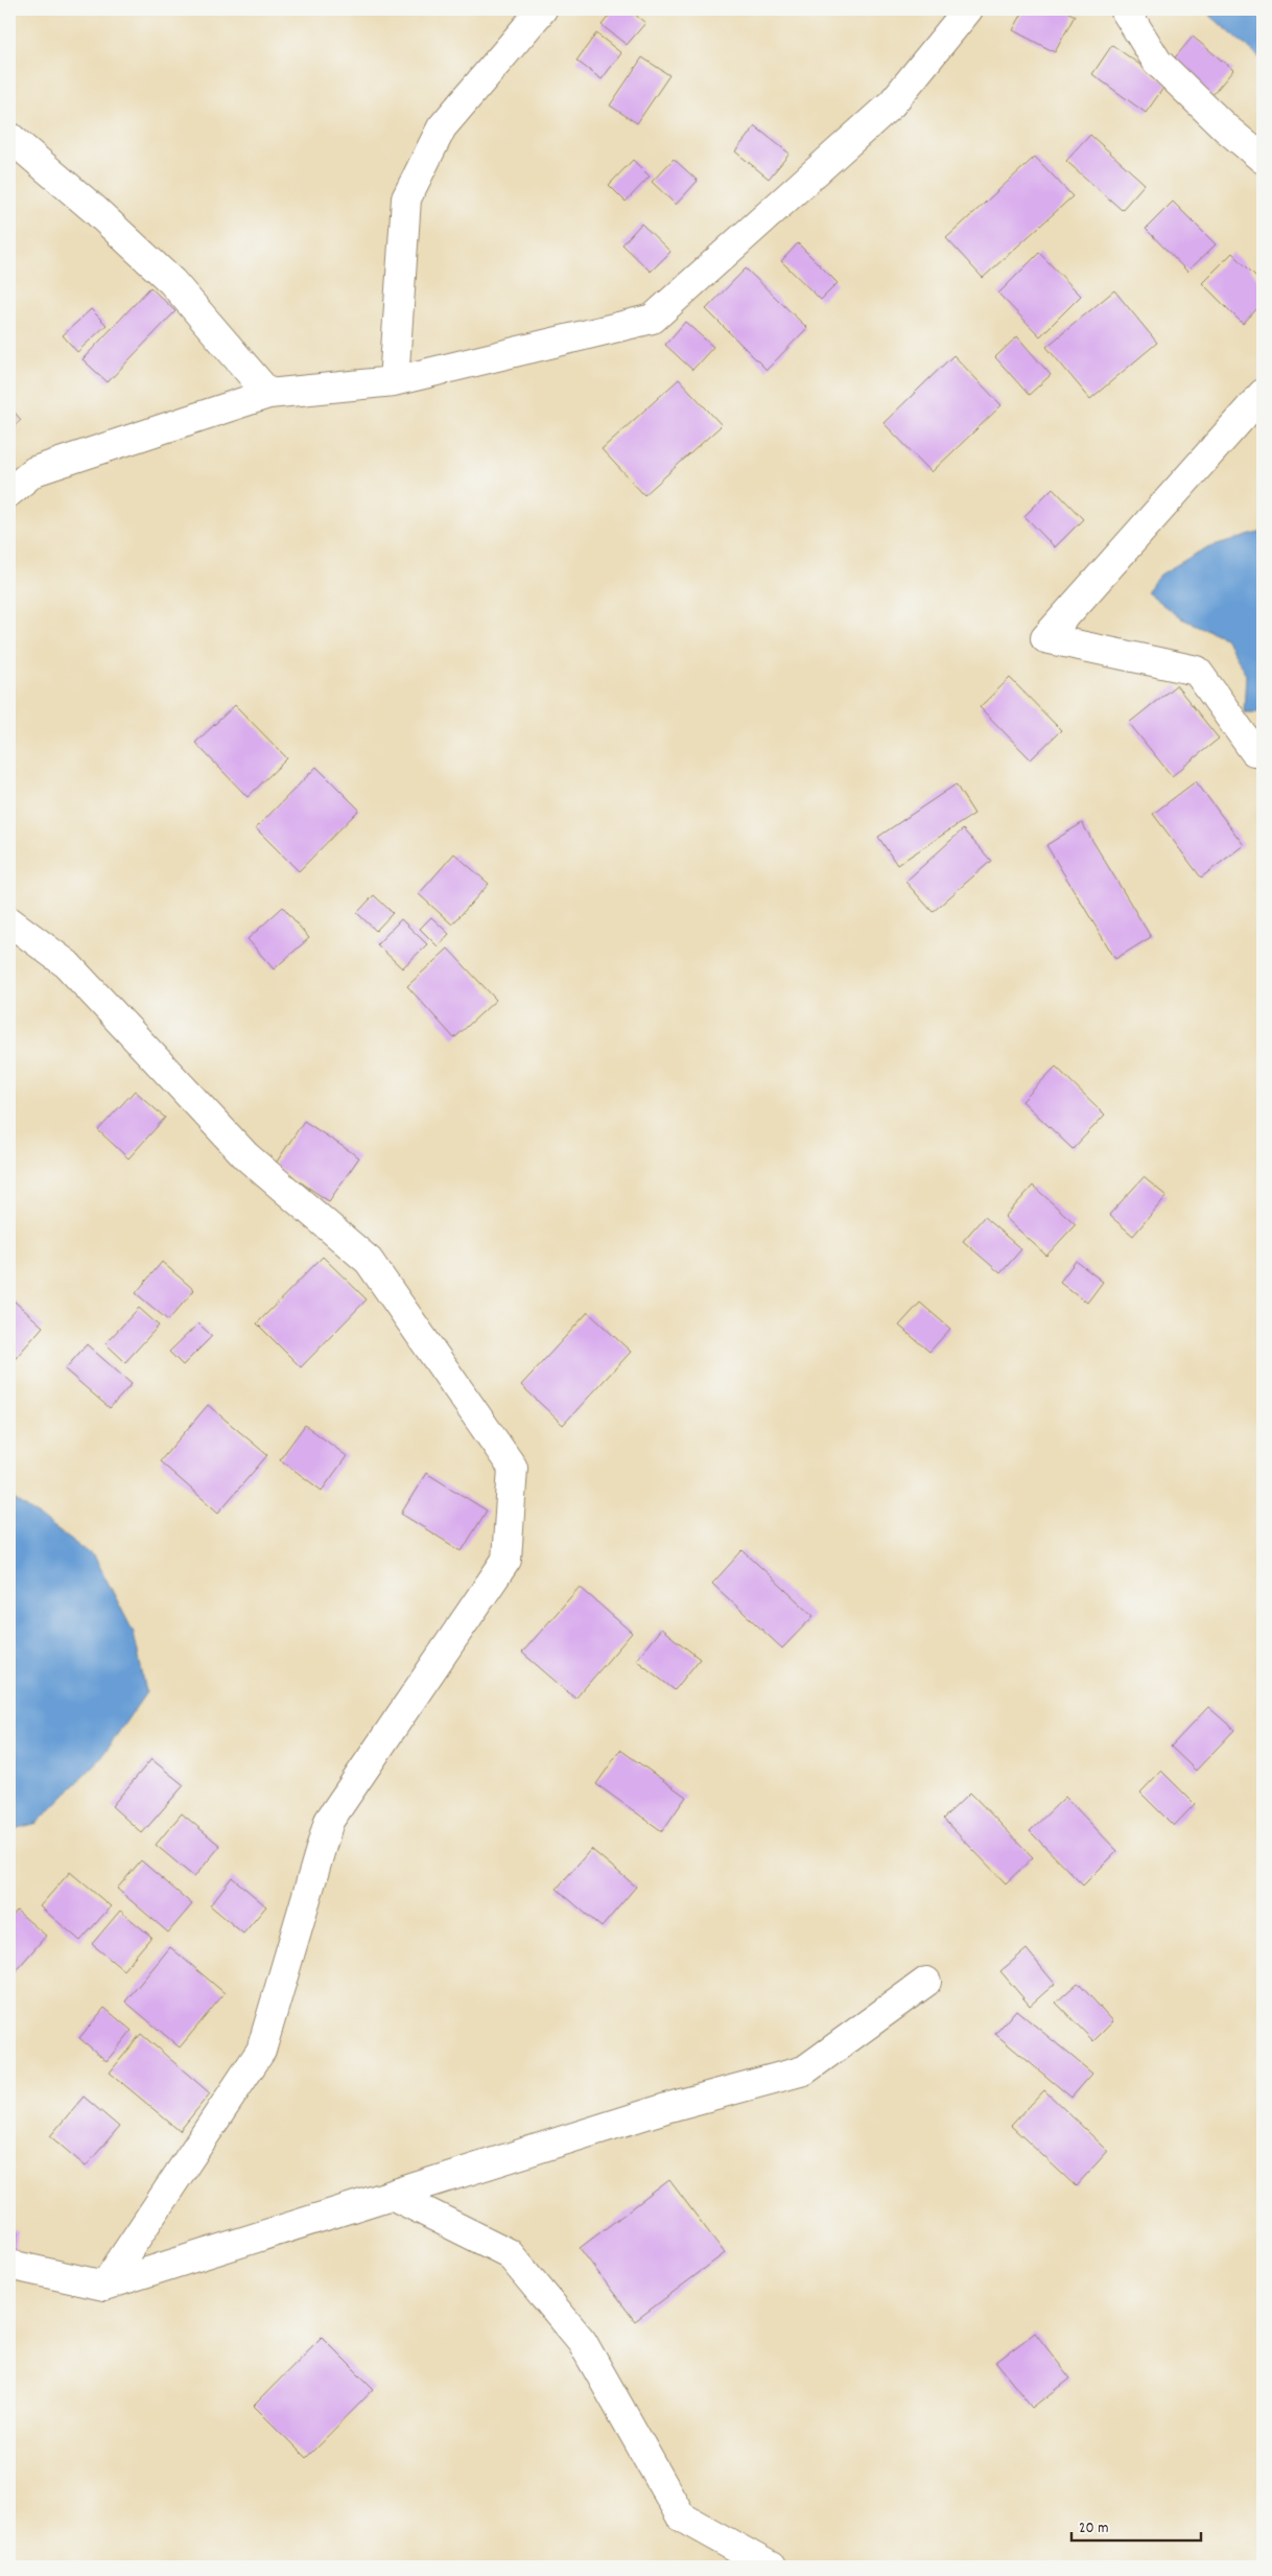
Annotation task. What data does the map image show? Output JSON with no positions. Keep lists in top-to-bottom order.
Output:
{
  "scale_bar": "20 m"
}
